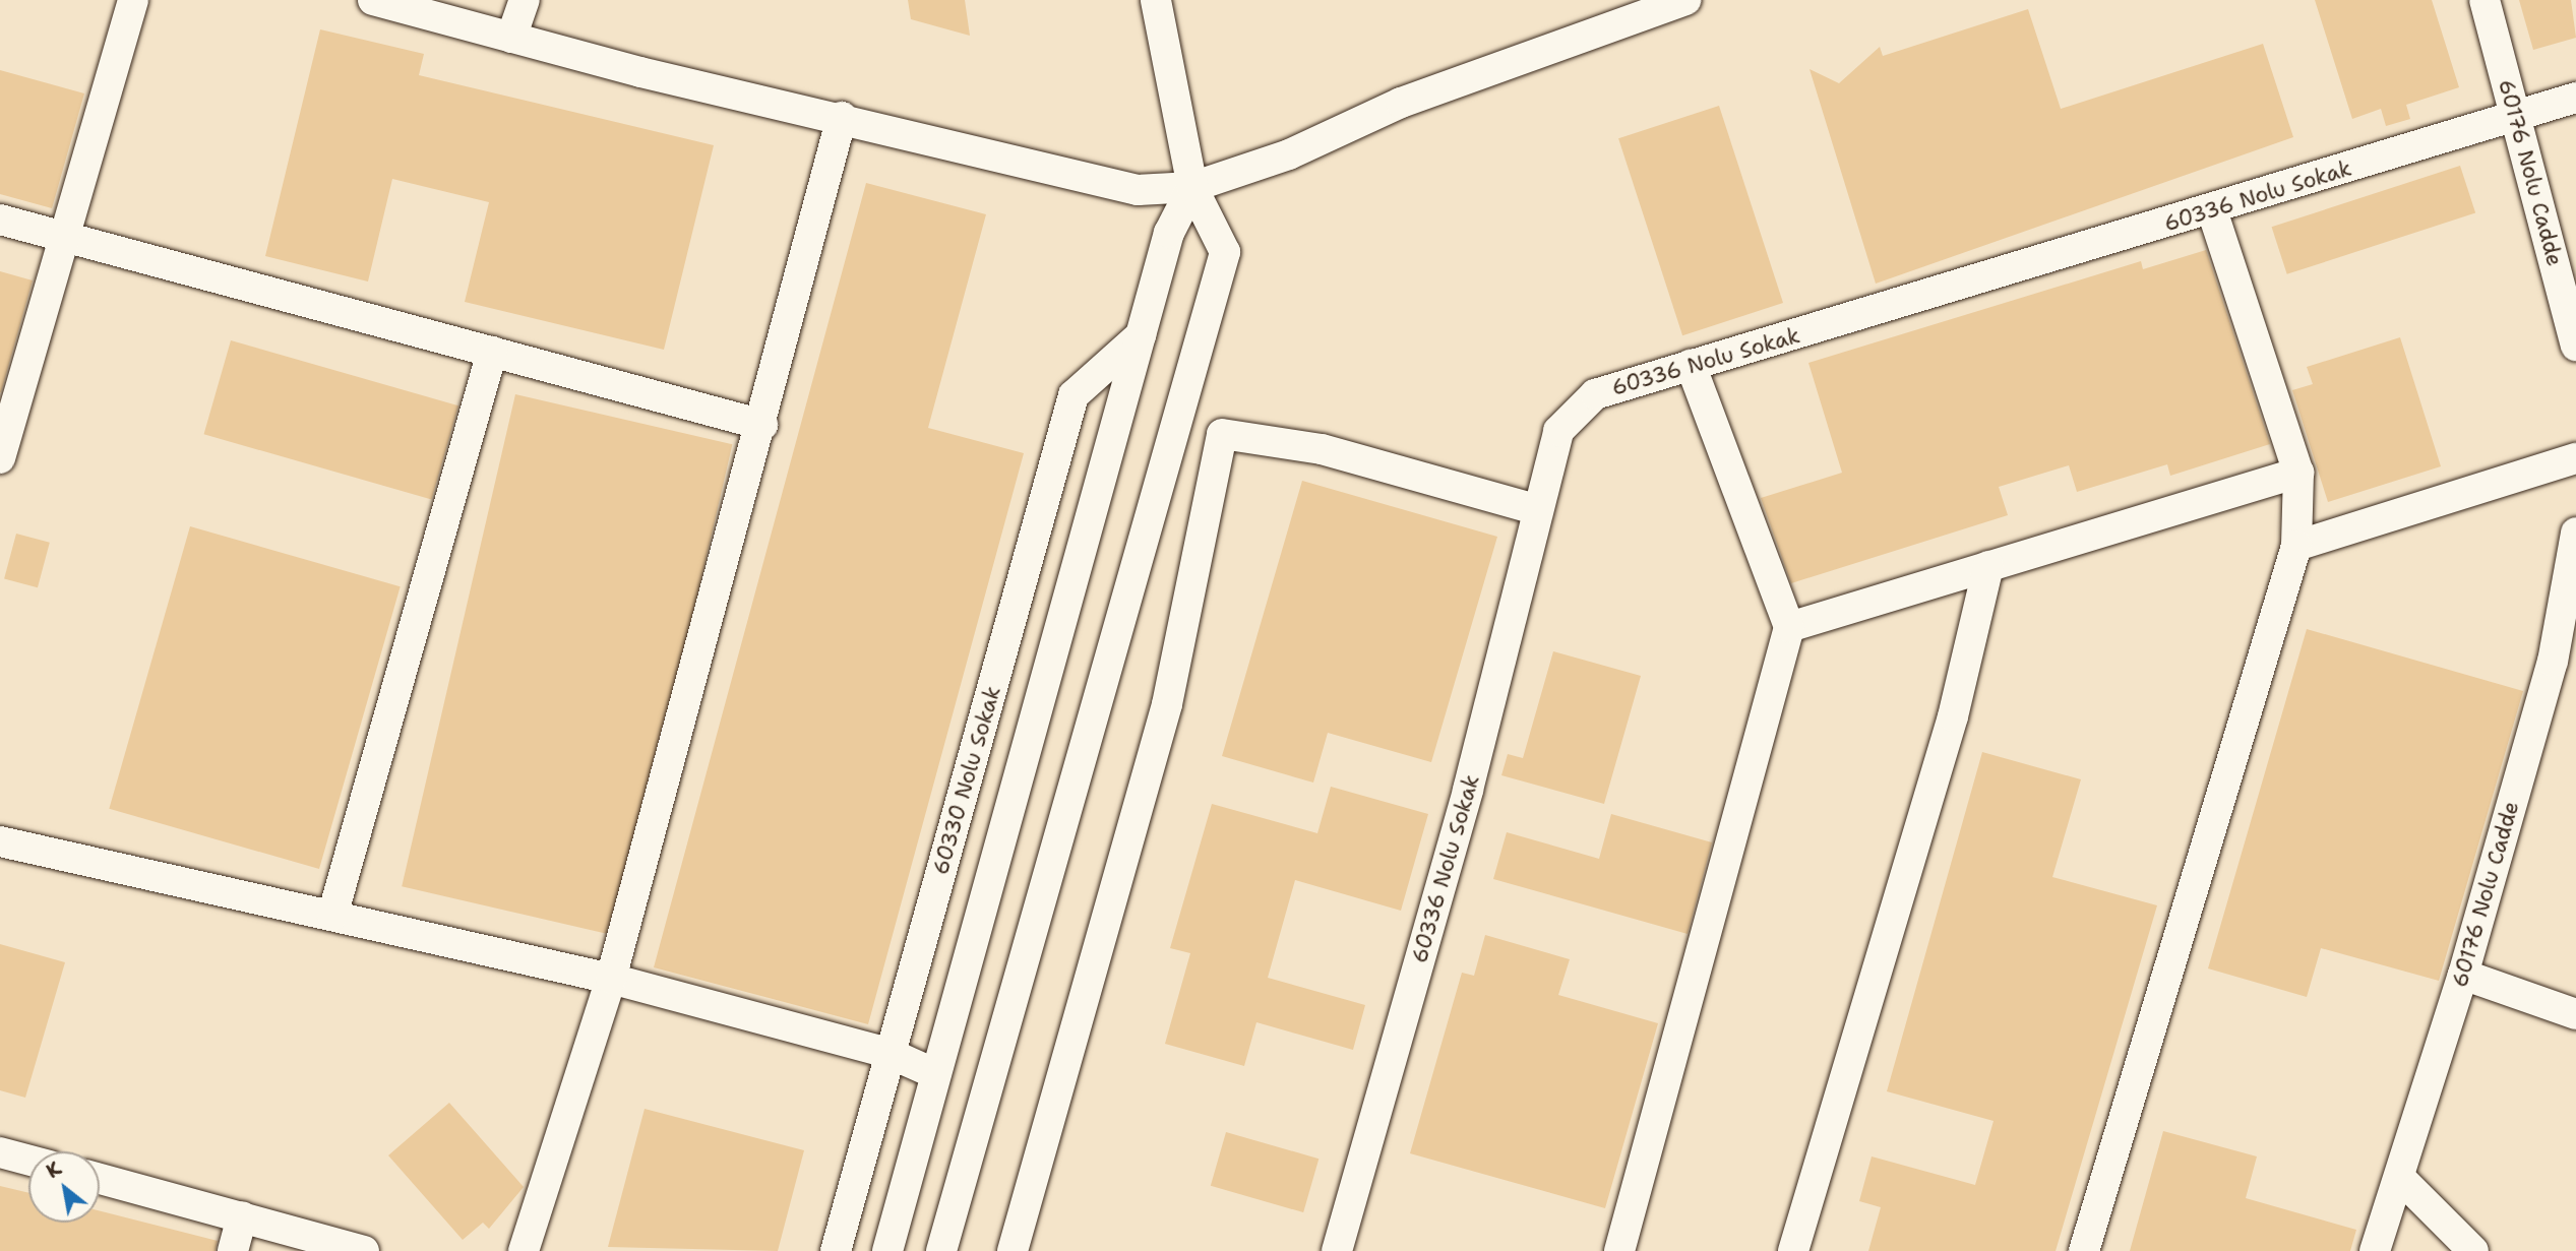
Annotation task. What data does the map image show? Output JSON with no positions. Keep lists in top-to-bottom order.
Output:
{
  "streets": {
    "street": ["60176 Nolu Cadde", "60336 Nolu Sokak", "60330 Nolu Sokak"]
  },
  "crossings": [
    ["60176 Nolu Cadde", "60336 Nolu Sokak"]
  ],
  "north": "top left"
}
